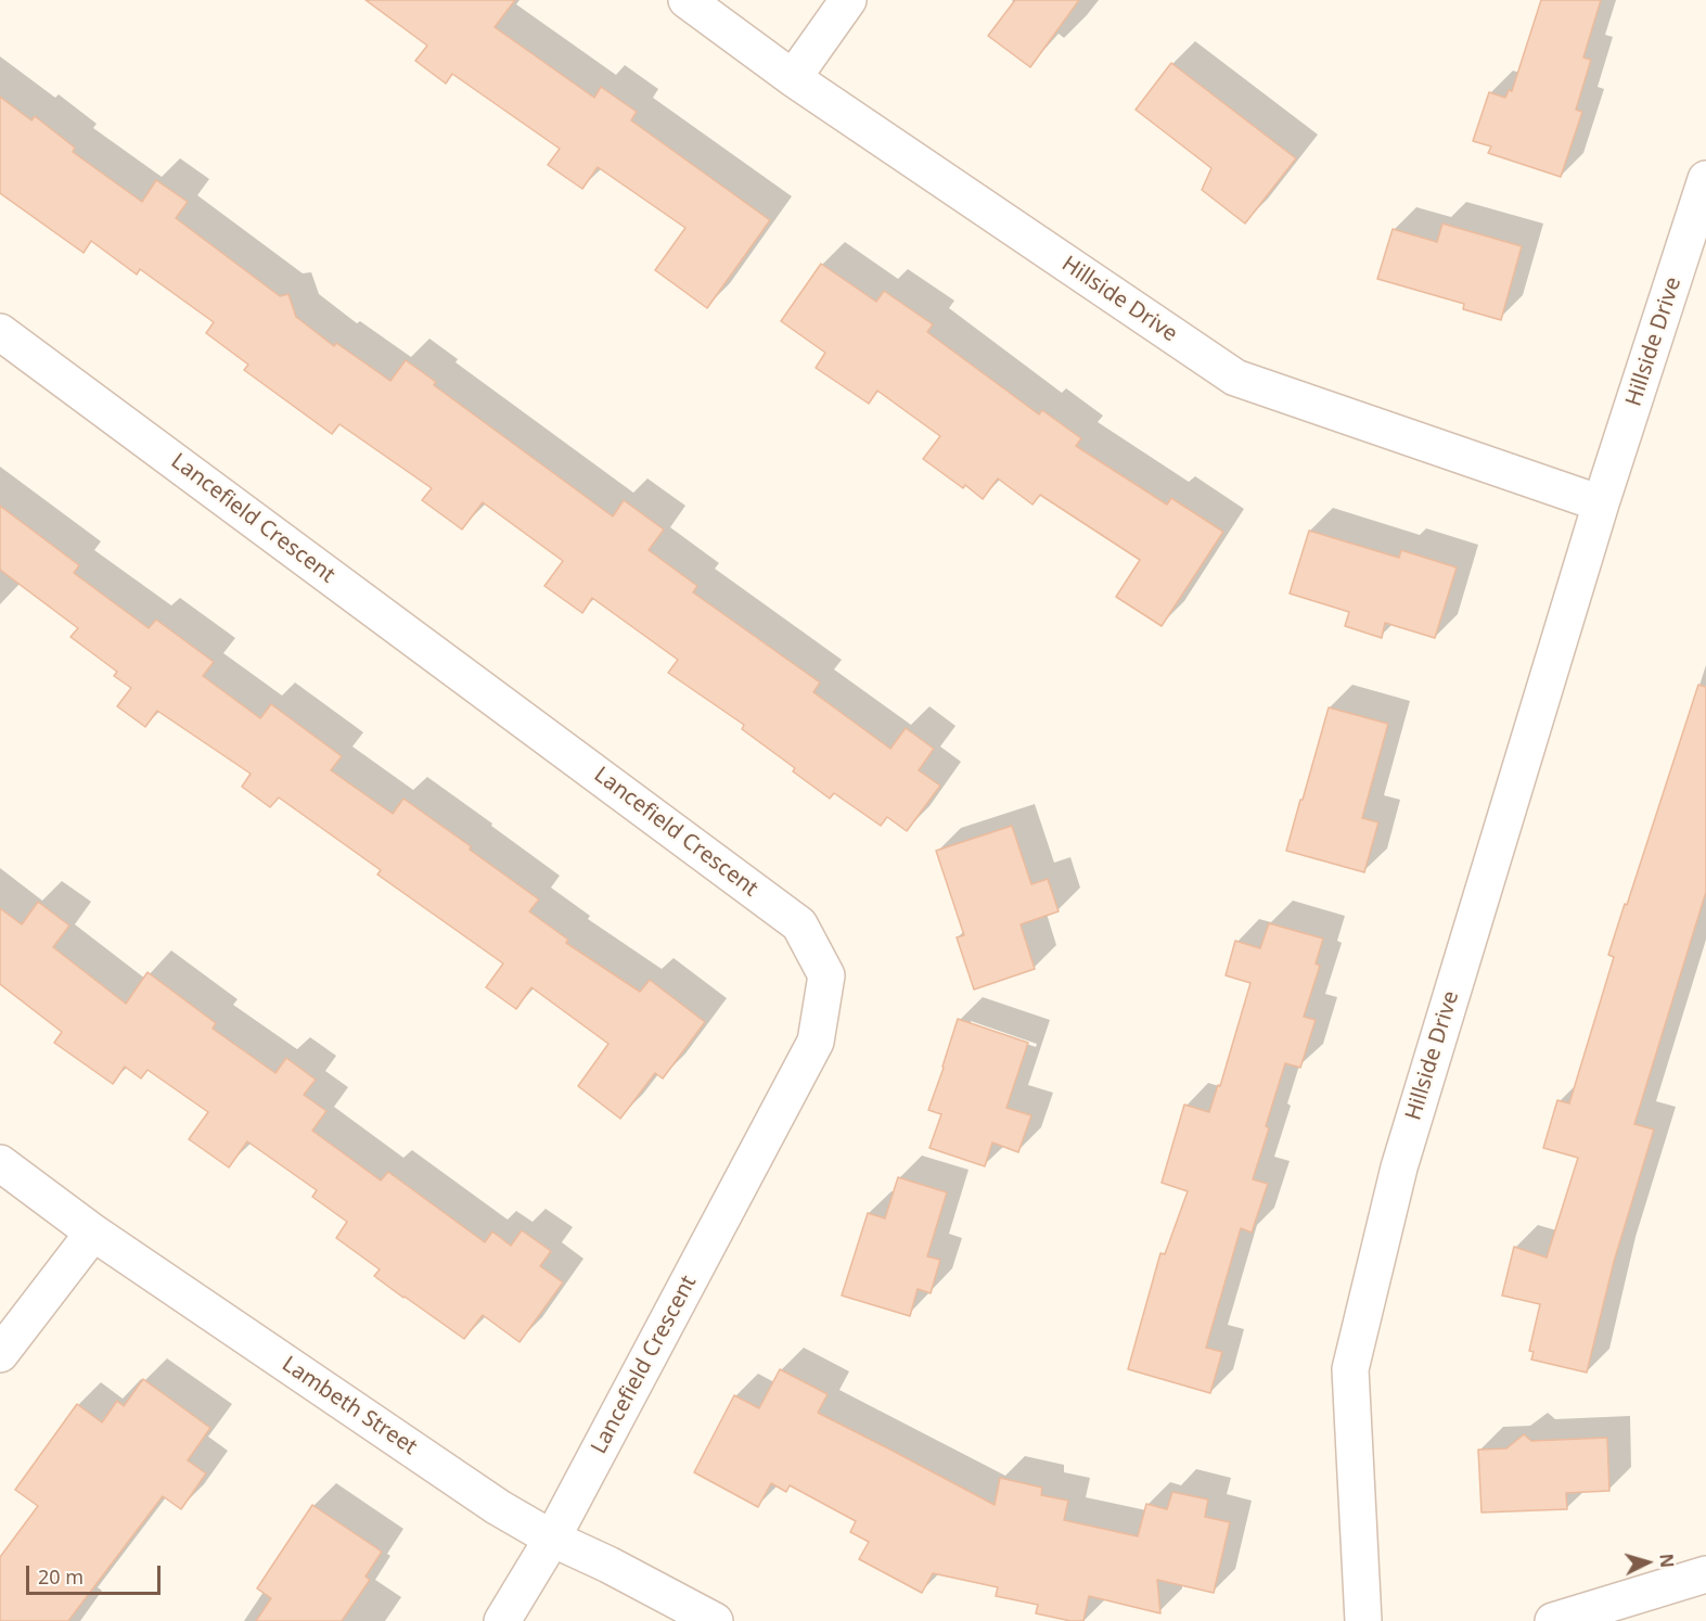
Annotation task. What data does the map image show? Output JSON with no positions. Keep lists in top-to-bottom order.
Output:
{
  "streets": {
    "street": ["Hillside Drive", "Lancefield Crescent", "Lambeth Street"]
  },
  "crossings": [
    ["Lancefield Crescent", "Lambeth Street"]
  ],
  "scale_bar": "20 m",
  "north": "right"
}
